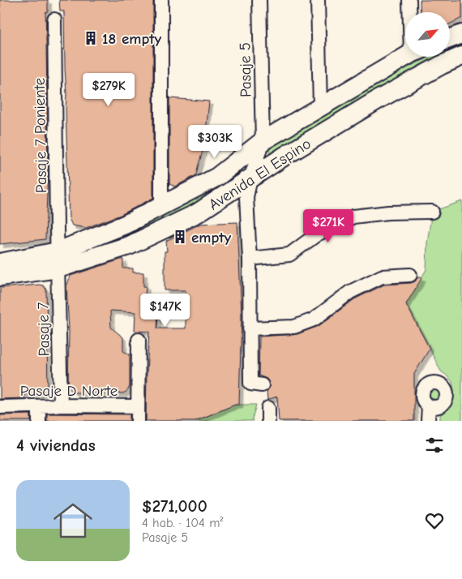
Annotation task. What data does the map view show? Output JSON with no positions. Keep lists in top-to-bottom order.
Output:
{
  "streets": {
    "main road": ["Avenida El Espino"],
    "street": [
      "Pasaje 5",
      "Pasaje 7 Poniente",
      "Pasaje 7",
      "Pasaje D Norte"
    ]
  },
  "crossings": [
    ["Pasaje 5", "Avenida El Espino"],
    ["Pasaje 7 Poniente", "Avenida El Espino"],
    ["Pasaje 7 Poniente", "Pasaje 7"],
    ["Avenida El Espino", "Pasaje 7"],
    ["Pasaje 7", "Pasaje D Norte"]
  ],
  "places": {
    "building": ["18 empty", "empty"]
  },
  "north": "top right",
  "page": {
    "price": [
      "$279K",
      "$303K",
      "$271K",
      "$147K"
    ],
    "heading": "4 viviendas",
    "list": [
      {
        "name": "$271,000",
        "note": "4 hab. · 104 m² · Pasaje 5"
      }
    ]
  }
}
